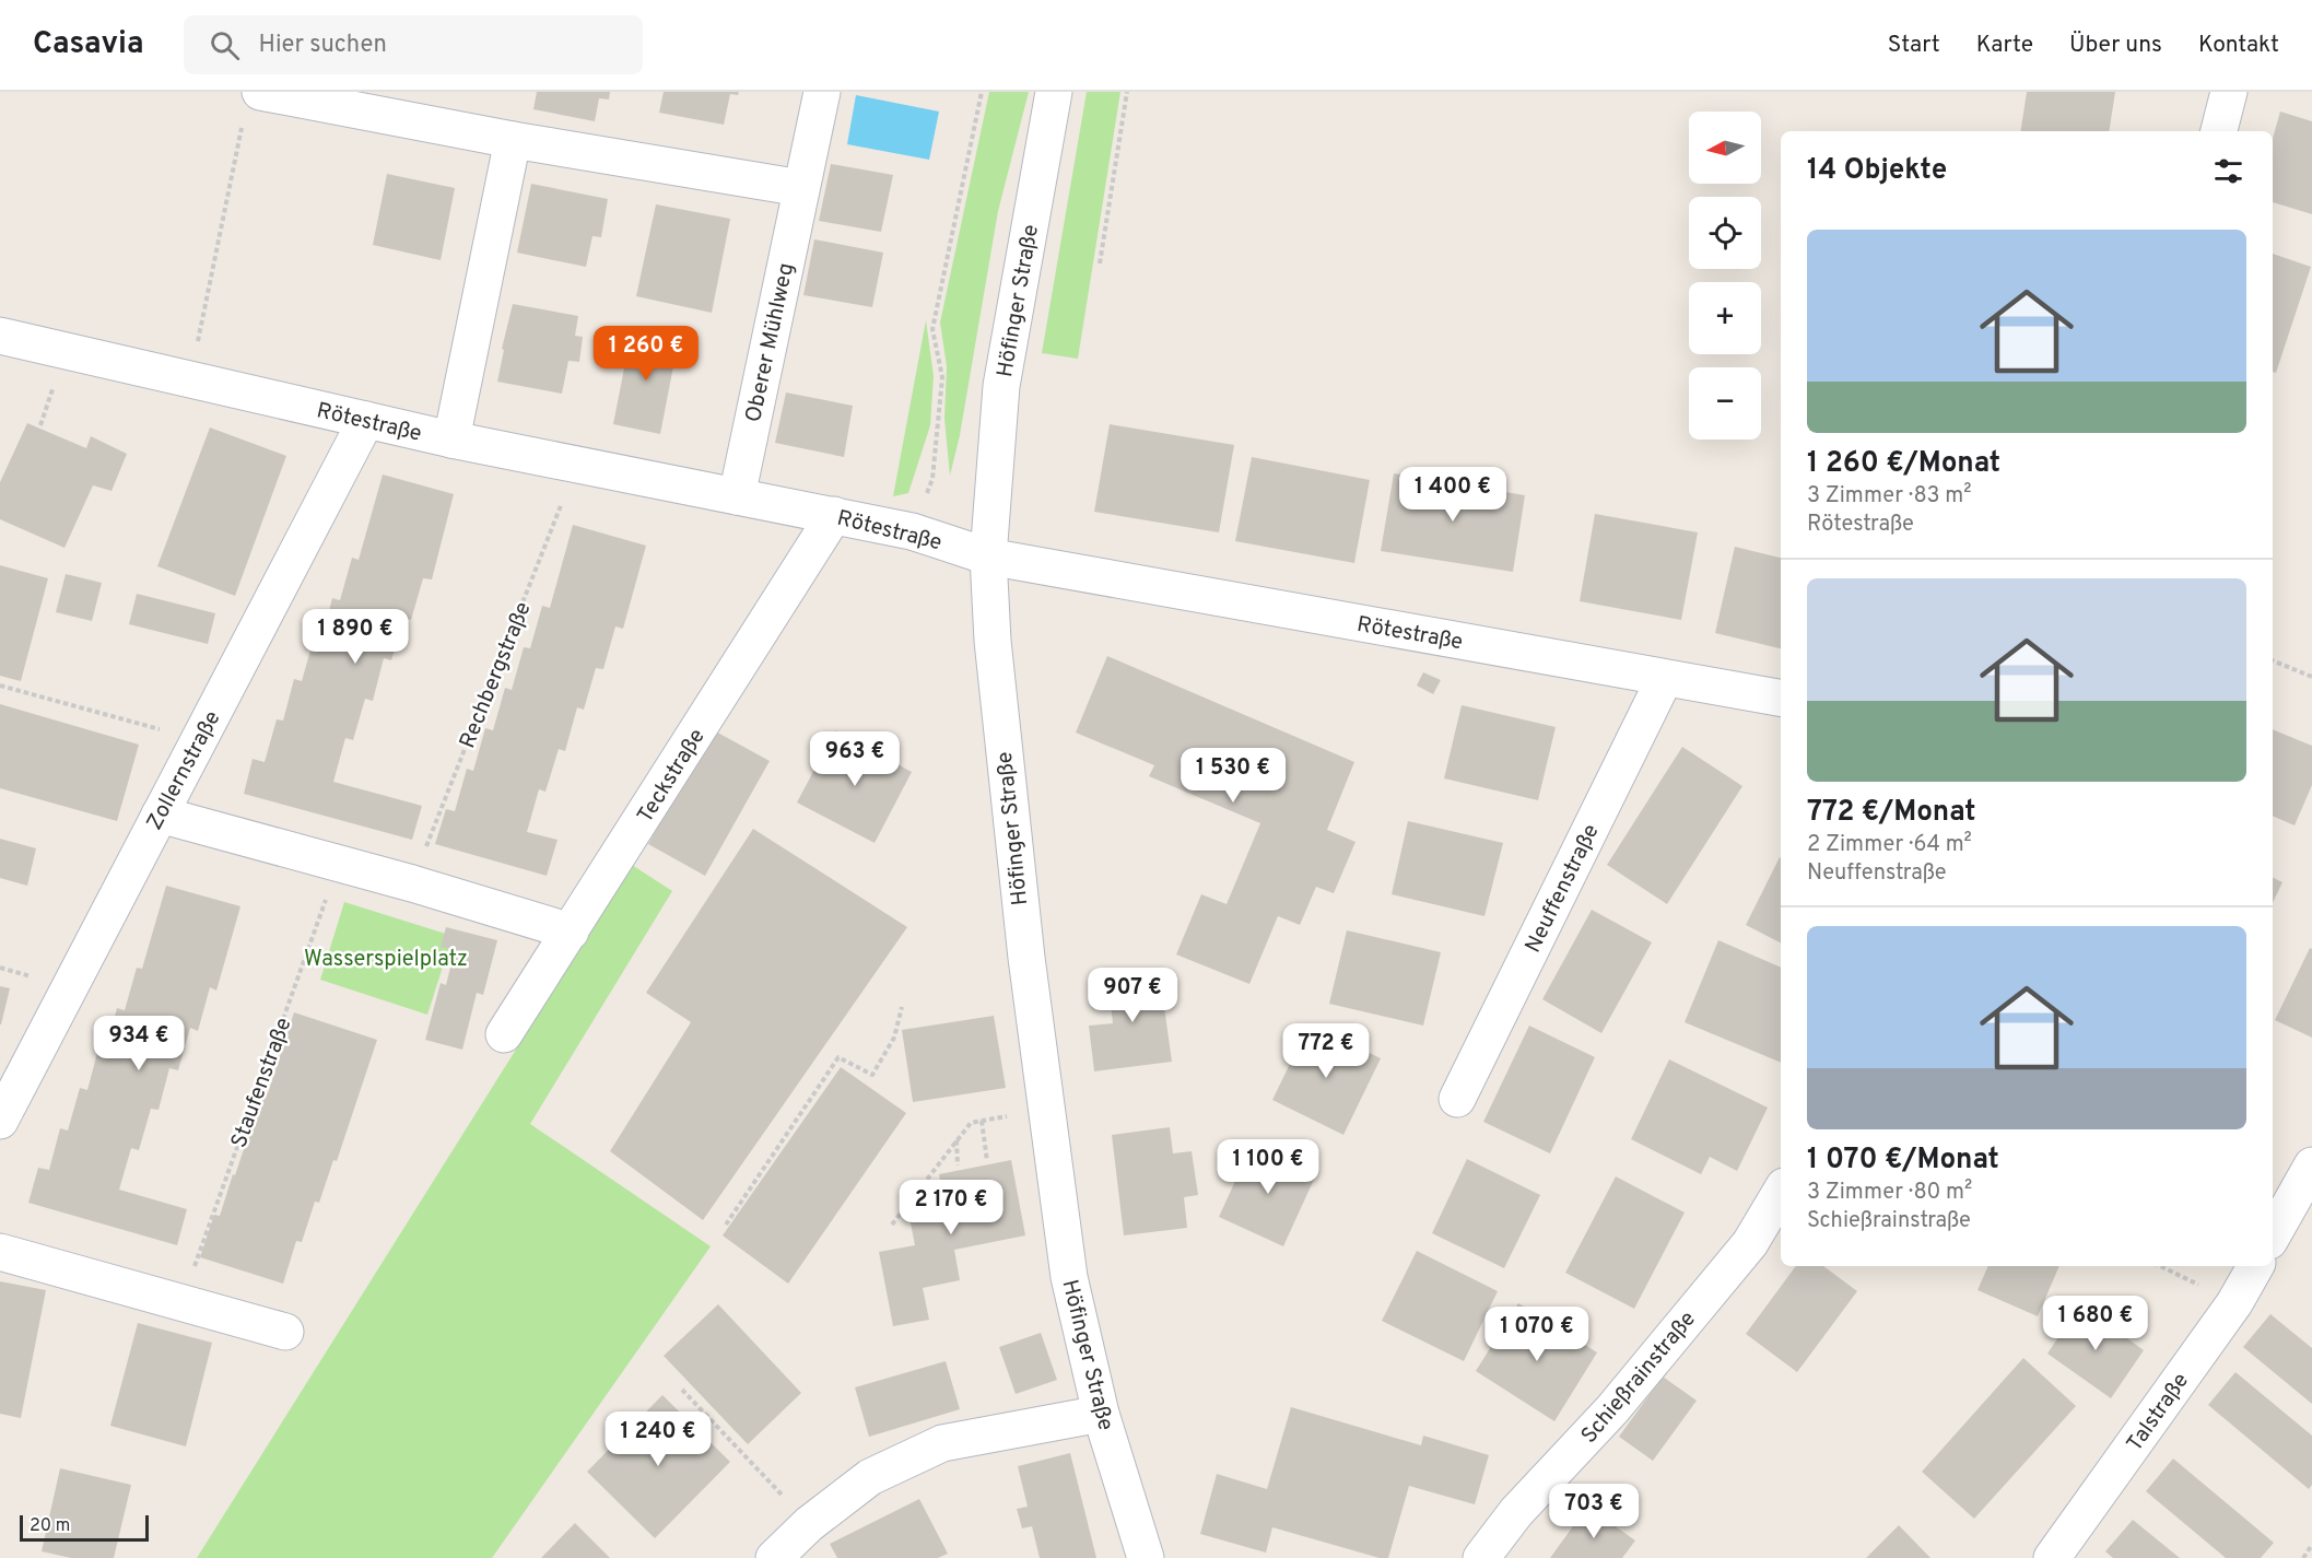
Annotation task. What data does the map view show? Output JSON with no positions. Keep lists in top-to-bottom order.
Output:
{
  "streets": {
    "street": [
      "Höfinger Straße",
      "Oberer Mühlweg",
      "Rötestraße",
      "Zollernstraße",
      "Teckstraße",
      "Neuffenstraße",
      "Schießrainstraße",
      "Talstraße"
    ],
    "path": ["Rechbergstraße", "Staufenstraße"]
  },
  "crossings": [
    ["Höfinger Straße", "Rötestraße"],
    ["Oberer Mühlweg", "Rötestraße"],
    ["Rötestraße", "Rechbergstraße"],
    ["Rötestraße", "Zollernstraße"],
    ["Rötestraße", "Teckstraße"],
    ["Rötestraße", "Neuffenstraße"]
  ],
  "parks": ["Wasserspielplatz"],
  "scale_bar": "20 m",
  "north": "left",
  "page": {
    "header": "Casavia",
    "search": "Hier suchen",
    "nav": [
      "Start",
      "Karte",
      "Über uns",
      "Kontakt"
    ],
    "map_buttons": ["+", "−"],
    "heading": "14 Objekte",
    "list": [
      {
        "name": "1 260 €/Monat",
        "note": "3 Zimmer · 83 m² · Rötestraße"
      },
      {
        "name": "772 €/Monat",
        "note": "2 Zimmer · 64 m² · Neuffenstraße"
      },
      {
        "name": "1 070 €/Monat",
        "note": "3 Zimmer · 80 m² · Schießrainstraße"
      }
    ],
    "price": [
      "1 260 €",
      "1 400 €",
      "1 890 €",
      "963 €",
      "1 530 €",
      "907 €",
      "934 €",
      "772 €",
      "1 100 €",
      "2 170 €",
      "1 680 €",
      "1 070 €",
      "1 240 €",
      "703 €"
    ],
    "scale": "20 m"
  }
}
